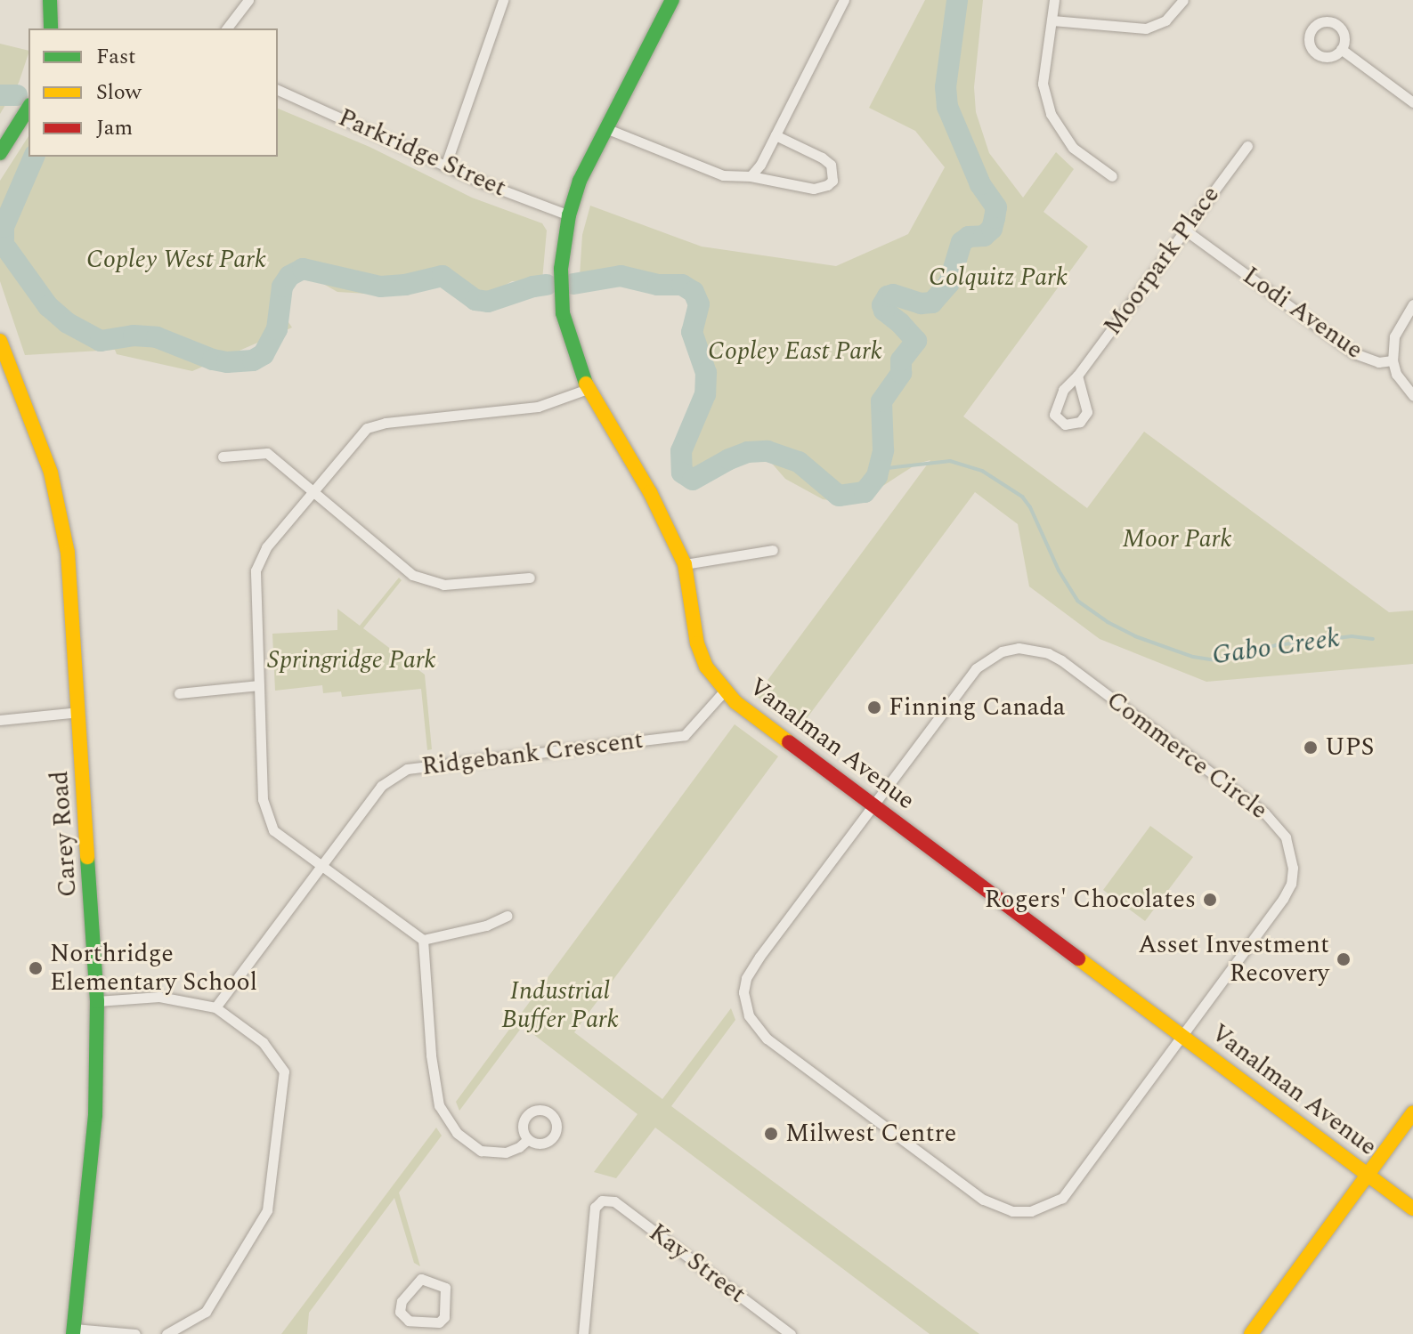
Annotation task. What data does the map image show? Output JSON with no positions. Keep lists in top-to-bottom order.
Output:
{
  "streets": {
    "street": [
      "Parkridge Street",
      "Moorpark Place",
      "Lodi Avenue",
      "Vanalman Avenue",
      "Ridgebank Crescent",
      "Commerce Circle",
      "Carey Road",
      "Kay Street"
    ]
  },
  "crossings": [
    ["Parkridge Street", "Vanalman Avenue"],
    ["Moorpark Place", "Lodi Avenue"],
    ["Vanalman Avenue", "Ridgebank Crescent"],
    ["Vanalman Avenue", "Commerce Circle"]
  ],
  "water": ["Gabo Creek"],
  "parks": [
    "Copley West Park",
    "Colquitz Park",
    "Copley East Park",
    "Moor Park",
    "Springridge Park",
    "Industrial Buffer Park"
  ],
  "places": [
    "Finning Canada",
    "UPS",
    "Rogers' Chocolates",
    "Asset Investment Recovery",
    "Northridge Elementary School",
    "Milwest Centre"
  ],
  "legend": ["Fast", "Slow", "Jam"]
}
